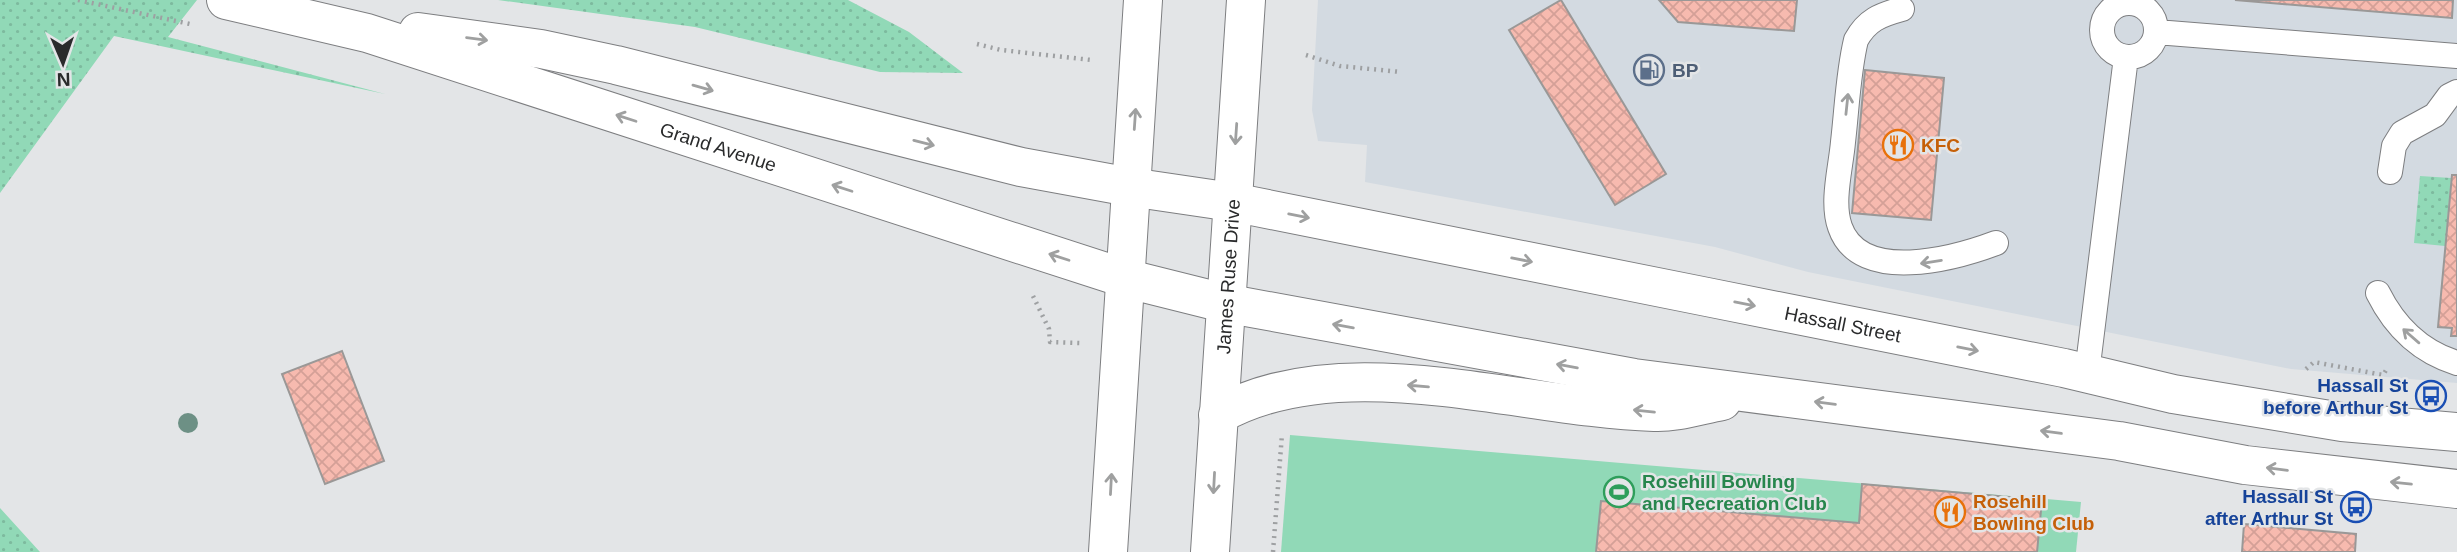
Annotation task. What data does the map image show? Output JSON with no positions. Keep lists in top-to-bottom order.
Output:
{
  "streets": {
    "main road": ["Grand Avenue", "James Ruse Drive", "Hassall Street"]
  },
  "crossings": [
    ["Grand Avenue", "James Ruse Drive"],
    ["Grand Avenue", "Hassall Street"],
    ["James Ruse Drive", "Hassall Street"]
  ],
  "places": {
    "fuel station": ["BP"],
    "restaurant": ["KFC", "Rosehill Bowling Club"],
    "bus stop": ["Hassall St before Arthur St", "Hassall St after Arthur St"],
    "sports": ["Rosehill Bowling and Recreation Club"]
  },
  "north": "bottom"
}
